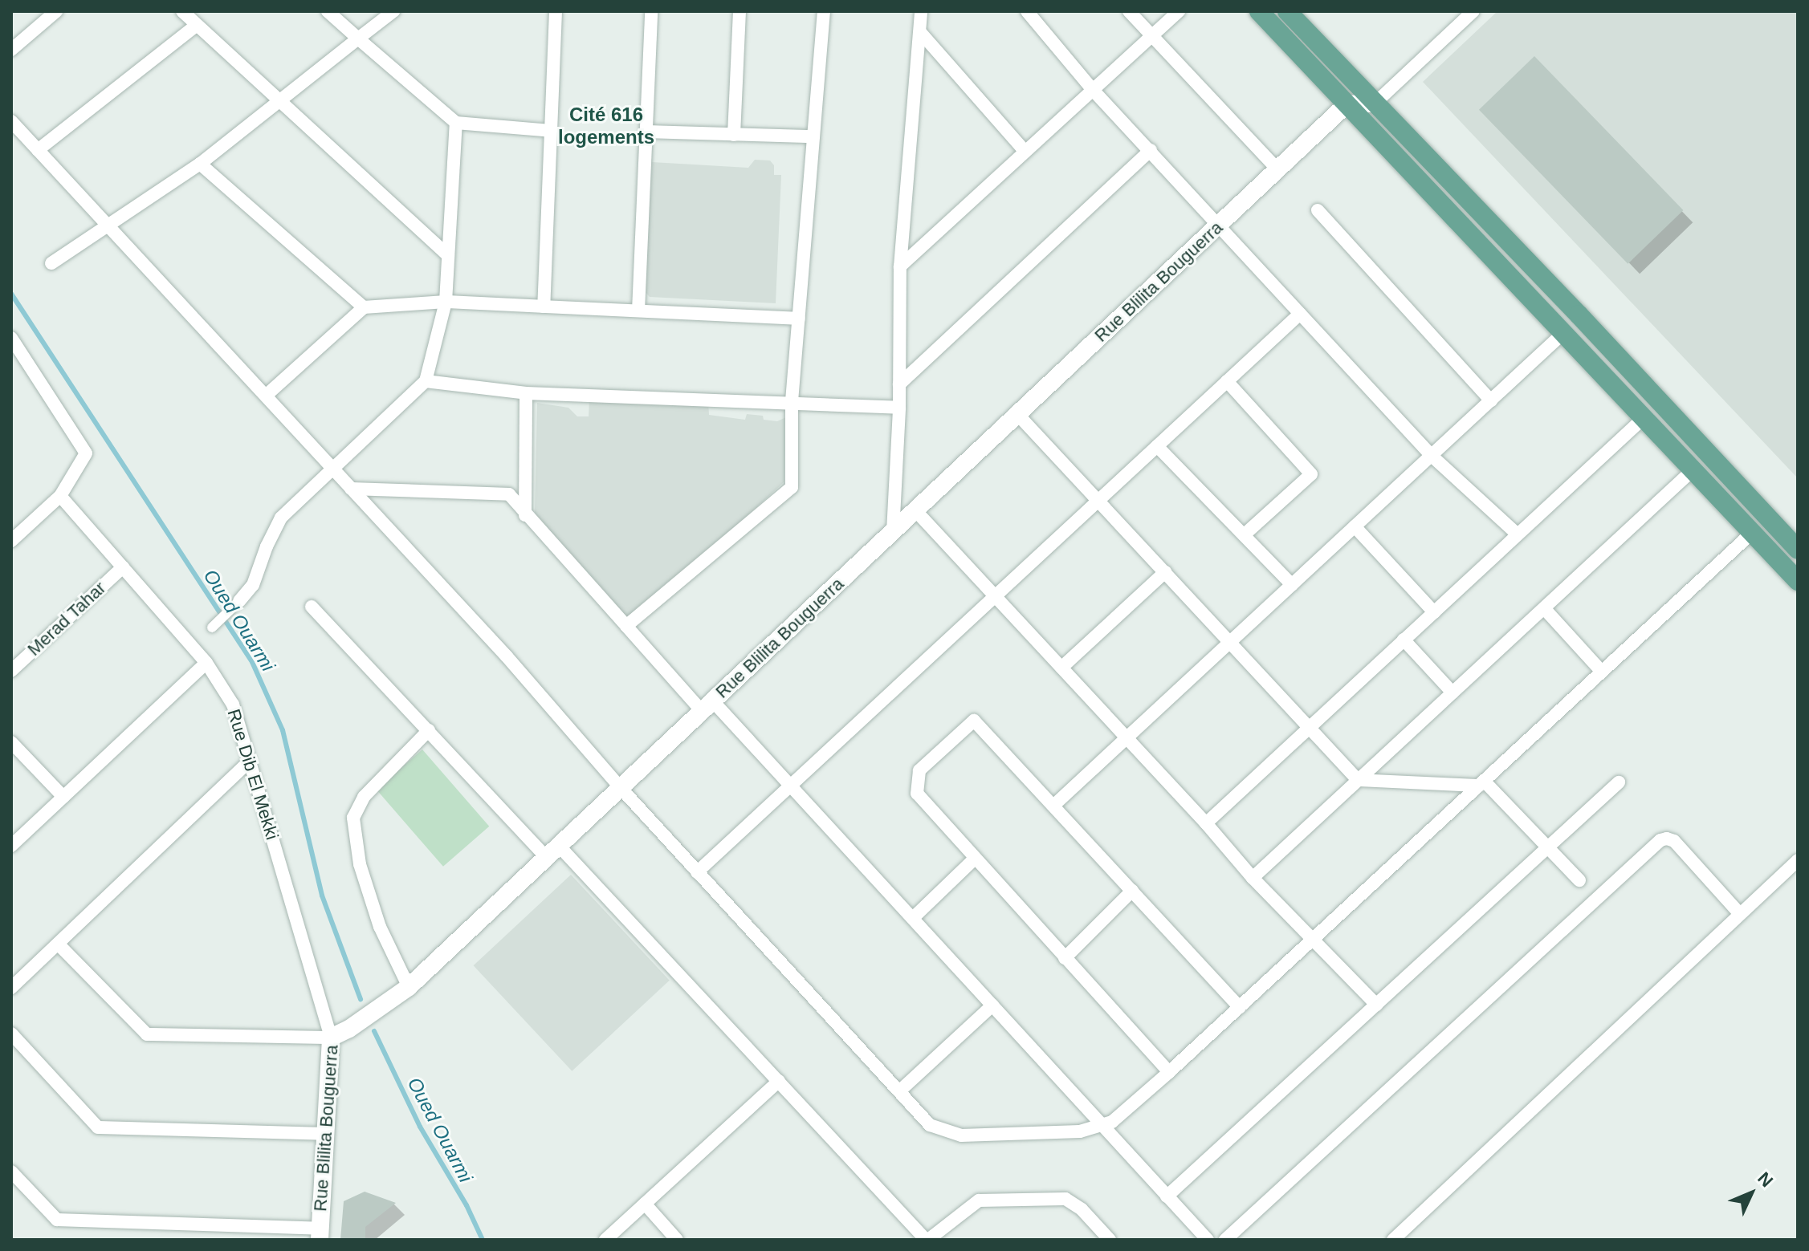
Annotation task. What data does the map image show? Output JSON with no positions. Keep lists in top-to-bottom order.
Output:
{
  "streets": {
    "street": ["Rue Blilita Bouguerra", "Merad Tahar", "Rue Dib El Mekki"]
  },
  "crossings": [
    ["Rue Blilita Bouguerra", "Rue Dib El Mekki"],
    ["Merad Tahar", "Rue Dib El Mekki"]
  ],
  "districts": ["Cité 616 logements"],
  "water": ["Oued Ouarmi"],
  "north": "top right"
}
